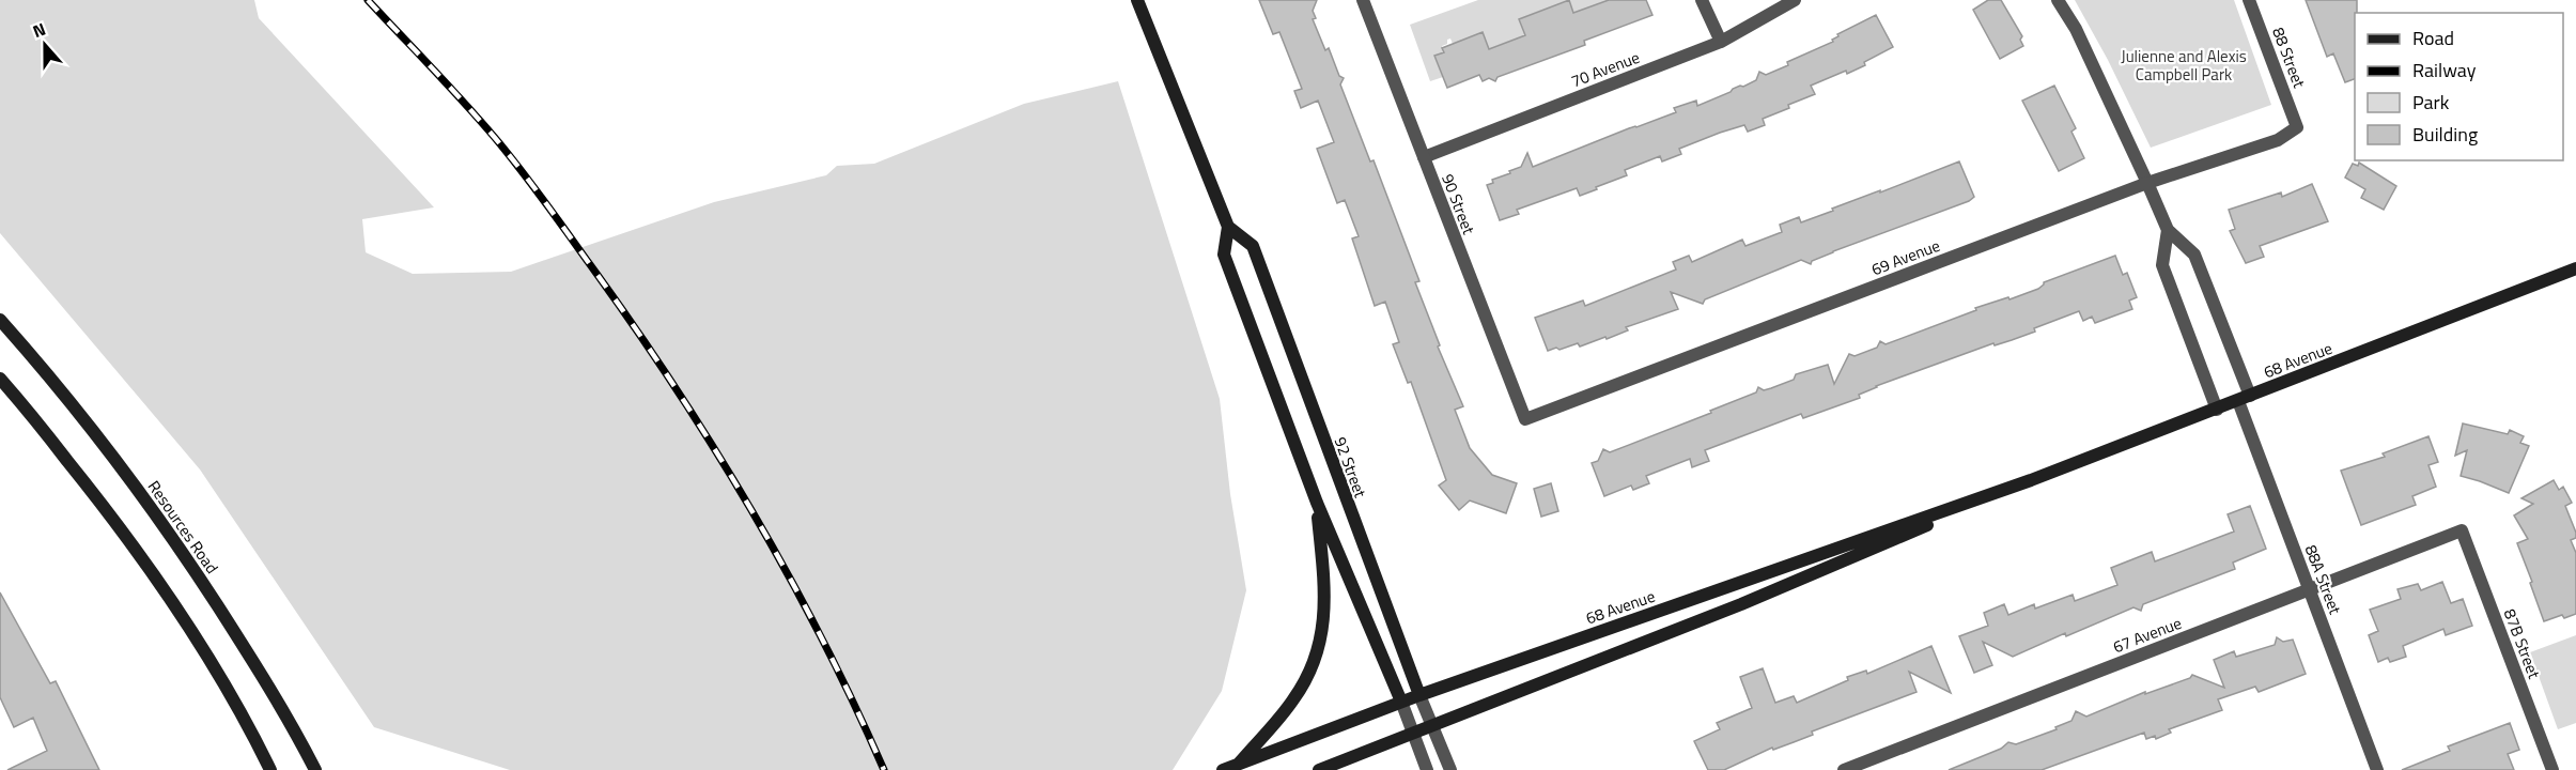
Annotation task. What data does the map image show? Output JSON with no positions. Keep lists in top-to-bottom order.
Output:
{
  "streets": {
    "main road": ["68 Avenue", "92 Street", "Resources Road"],
    "street": [
      "88 Street",
      "70 Avenue",
      "90 Street",
      "69 Avenue",
      "88A Street",
      "67 Avenue",
      "87B Street"
    ]
  },
  "crossings": [
    ["88 Street", "69 Avenue"],
    ["70 Avenue", "90 Street"],
    ["90 Street", "69 Avenue"],
    ["69 Avenue", "88A Street"],
    ["68 Avenue", "92 Street"],
    ["68 Avenue", "88A Street"],
    ["88A Street", "67 Avenue"],
    ["67 Avenue", "87B Street"]
  ],
  "parks": ["Julienne and Alexis Campbell Park"],
  "legend": [
    "Road",
    "Railway",
    "Park",
    "Building"
  ],
  "north": "top"
}
